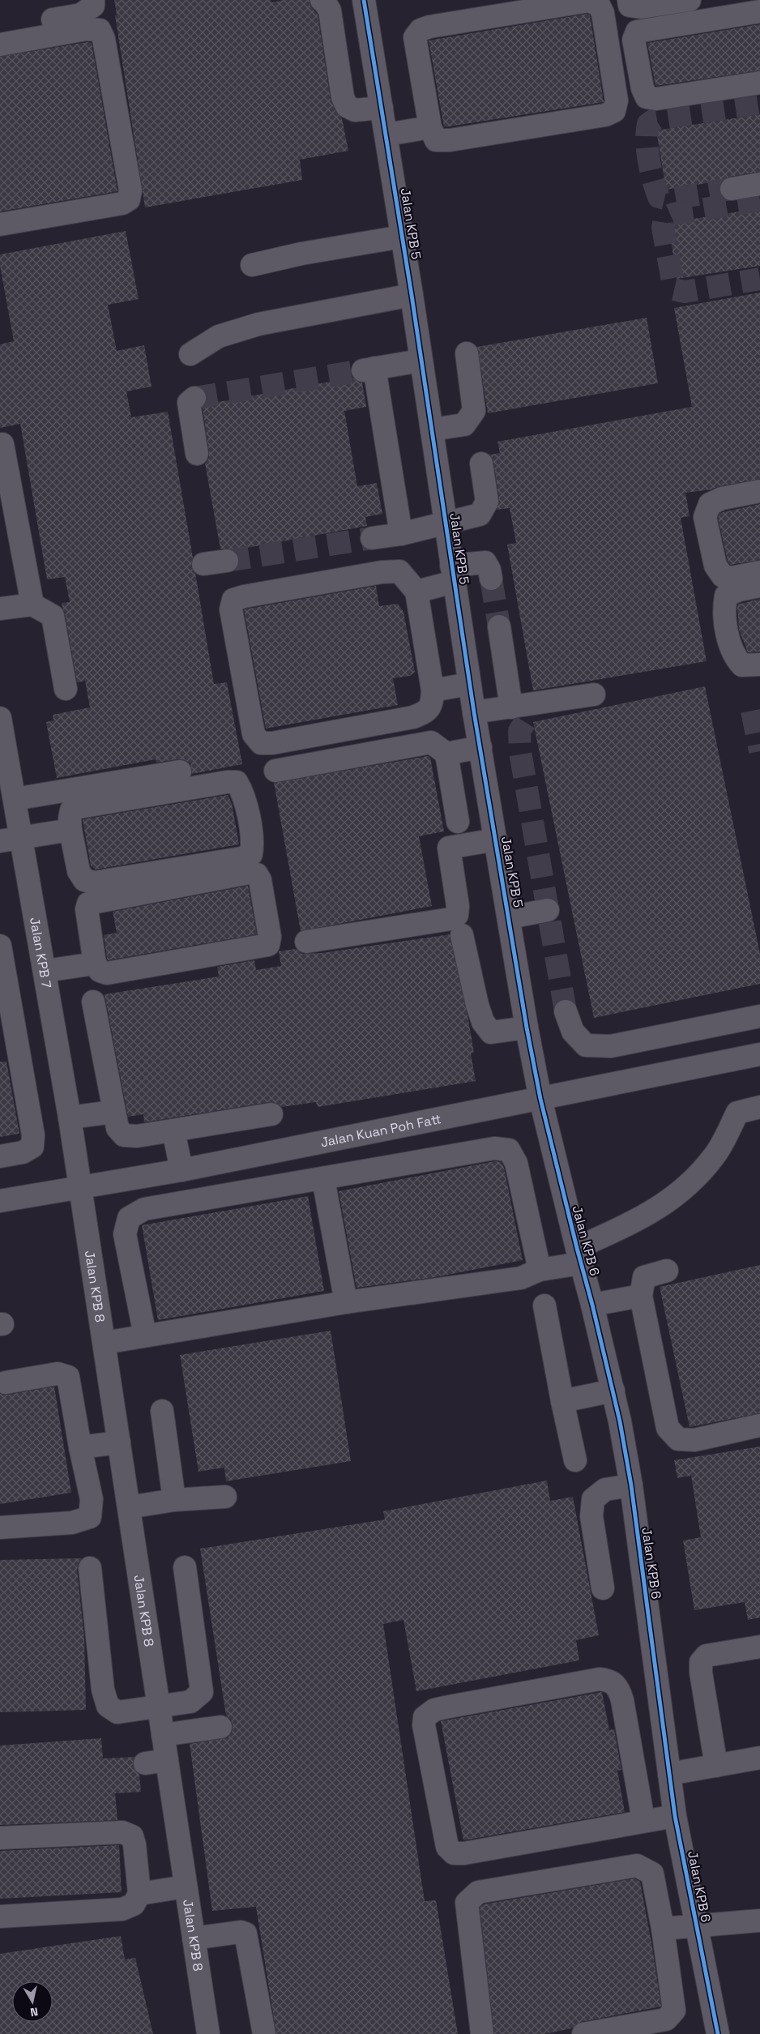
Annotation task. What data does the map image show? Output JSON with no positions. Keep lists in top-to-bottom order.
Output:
{
  "streets": {
    "street": [
      "Jalan KPB 5",
      "Jalan KPB 7",
      "Jalan Kuan Poh Fatt",
      "Jalan KPB 6",
      "Jalan KPB 8"
    ]
  },
  "crossings": [
    ["Jalan KPB 5", "Jalan Kuan Poh Fatt"],
    ["Jalan KPB 5", "Jalan KPB 6"],
    ["Jalan KPB 7", "Jalan Kuan Poh Fatt"],
    ["Jalan KPB 7", "Jalan KPB 8"],
    ["Jalan Kuan Poh Fatt", "Jalan KPB 6"],
    ["Jalan Kuan Poh Fatt", "Jalan KPB 8"]
  ],
  "north": "bottom"
}
